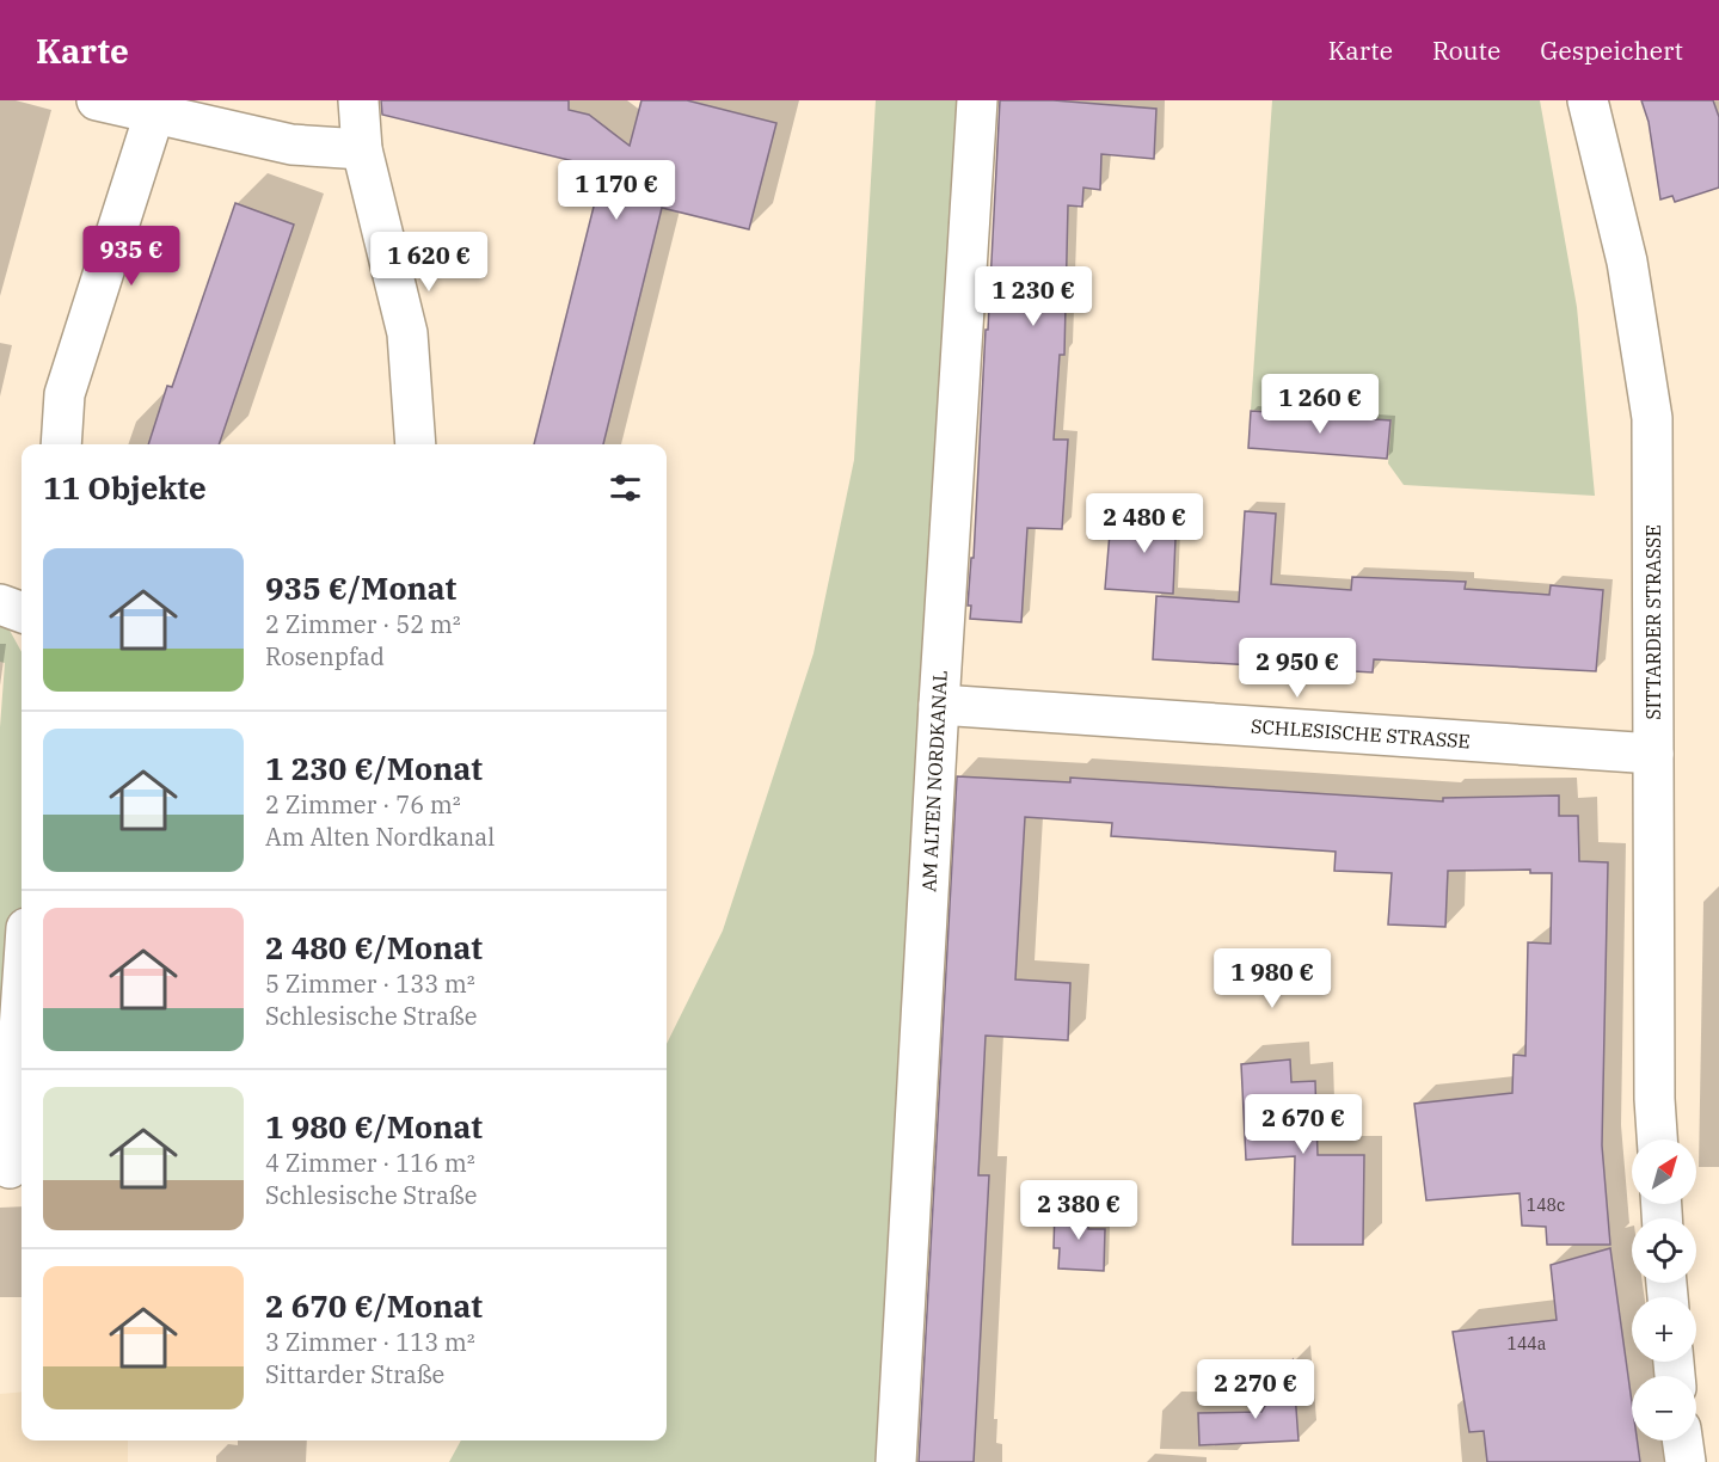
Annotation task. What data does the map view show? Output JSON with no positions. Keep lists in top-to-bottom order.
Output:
{
  "streets": {
    "street": ["SITTARDER STRASSE", "SCHLESISCHE STRASSE", "AM ALTEN NORDKANAL"]
  },
  "crossings": [
    ["SITTARDER STRASSE", "SCHLESISCHE STRASSE"],
    ["SCHLESISCHE STRASSE", "AM ALTEN NORDKANAL"]
  ],
  "house_numbers": ["148c", "144a"],
  "north": "top right",
  "page": {
    "header": "Karte",
    "nav": ["Karte", "Route", "Gespeichert"],
    "price": [
      "1 170 €",
      "935 €",
      "1 620 €",
      "1 230 €",
      "1 260 €",
      "2 480 €",
      "2 950 €",
      "1 980 €",
      "2 670 €",
      "2 380 €",
      "2 270 €"
    ],
    "heading": "11 Objekte",
    "list": [
      {
        "name": "935 €/Monat",
        "note": "2 Zimmer · 52 m² · Rosenpfad"
      },
      {
        "name": "1 230 €/Monat",
        "note": "2 Zimmer · 76 m² · Am Alten Nordkanal"
      },
      {
        "name": "2 480 €/Monat",
        "note": "5 Zimmer · 133 m² · Schlesische Straße"
      },
      {
        "name": "1 980 €/Monat",
        "note": "4 Zimmer · 116 m² · Schlesische Straße"
      },
      {
        "name": "2 670 €/Monat",
        "note": "3 Zimmer · 113 m² · Sittarder Straße"
      }
    ],
    "map_buttons": ["+", "−"]
  }
}
